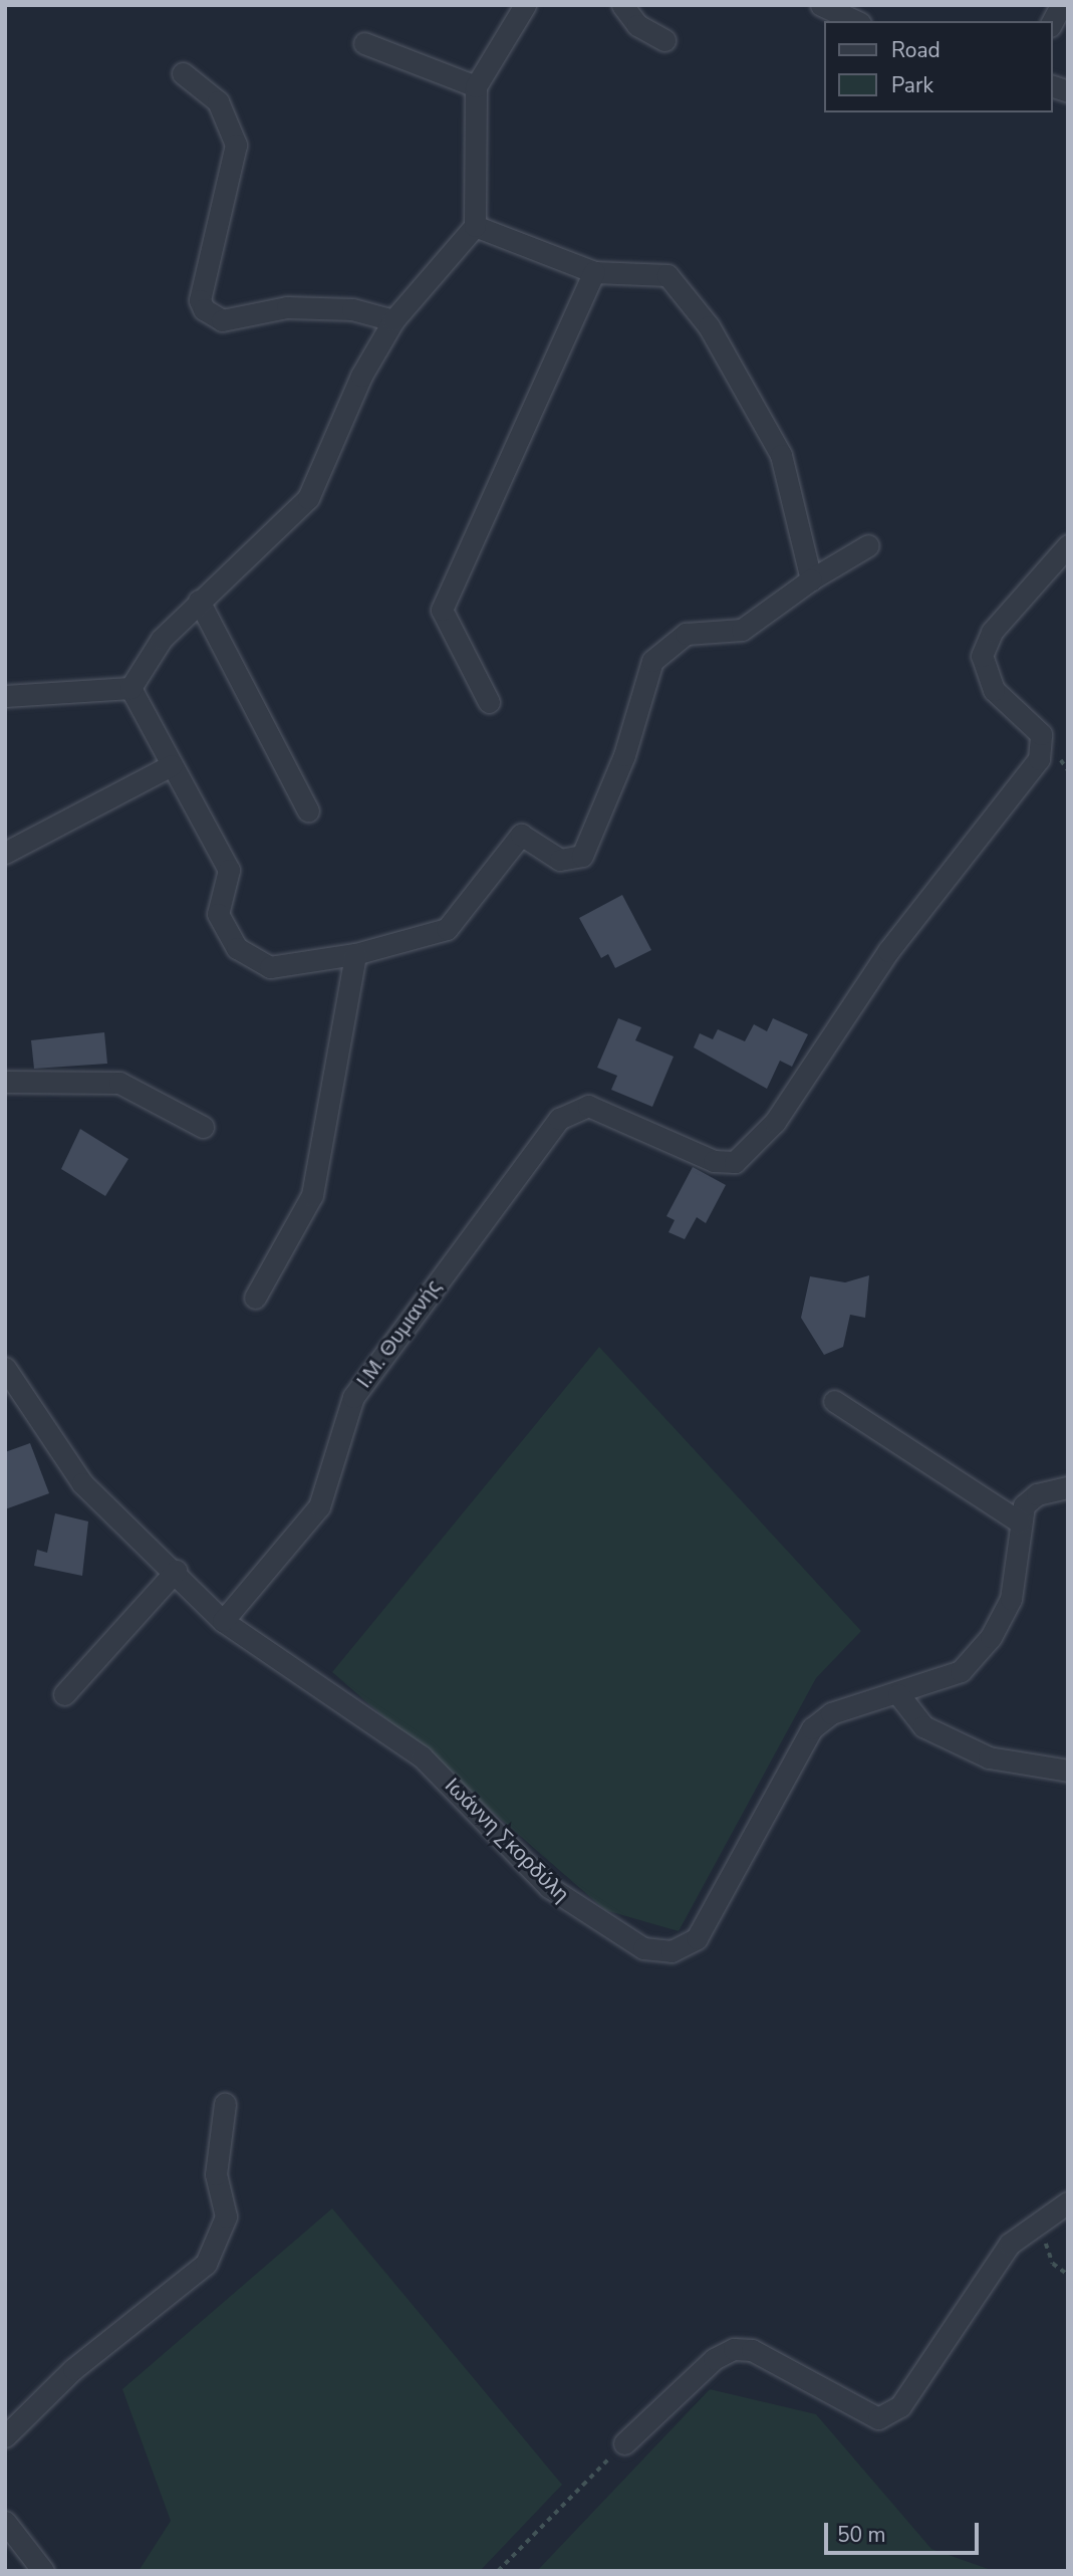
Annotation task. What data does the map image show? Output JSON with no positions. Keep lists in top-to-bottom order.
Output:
{
  "streets": {
    "street": ["Ι.Μ. Θυμιανής", "Ιωάννη Σκορδύλη"]
  },
  "crossings": [
    ["Ι.Μ. Θυμιανής", "Ιωάννη Σκορδύλη"]
  ],
  "legend": ["Road", "Park"],
  "scale_bar": "50 m"
}
